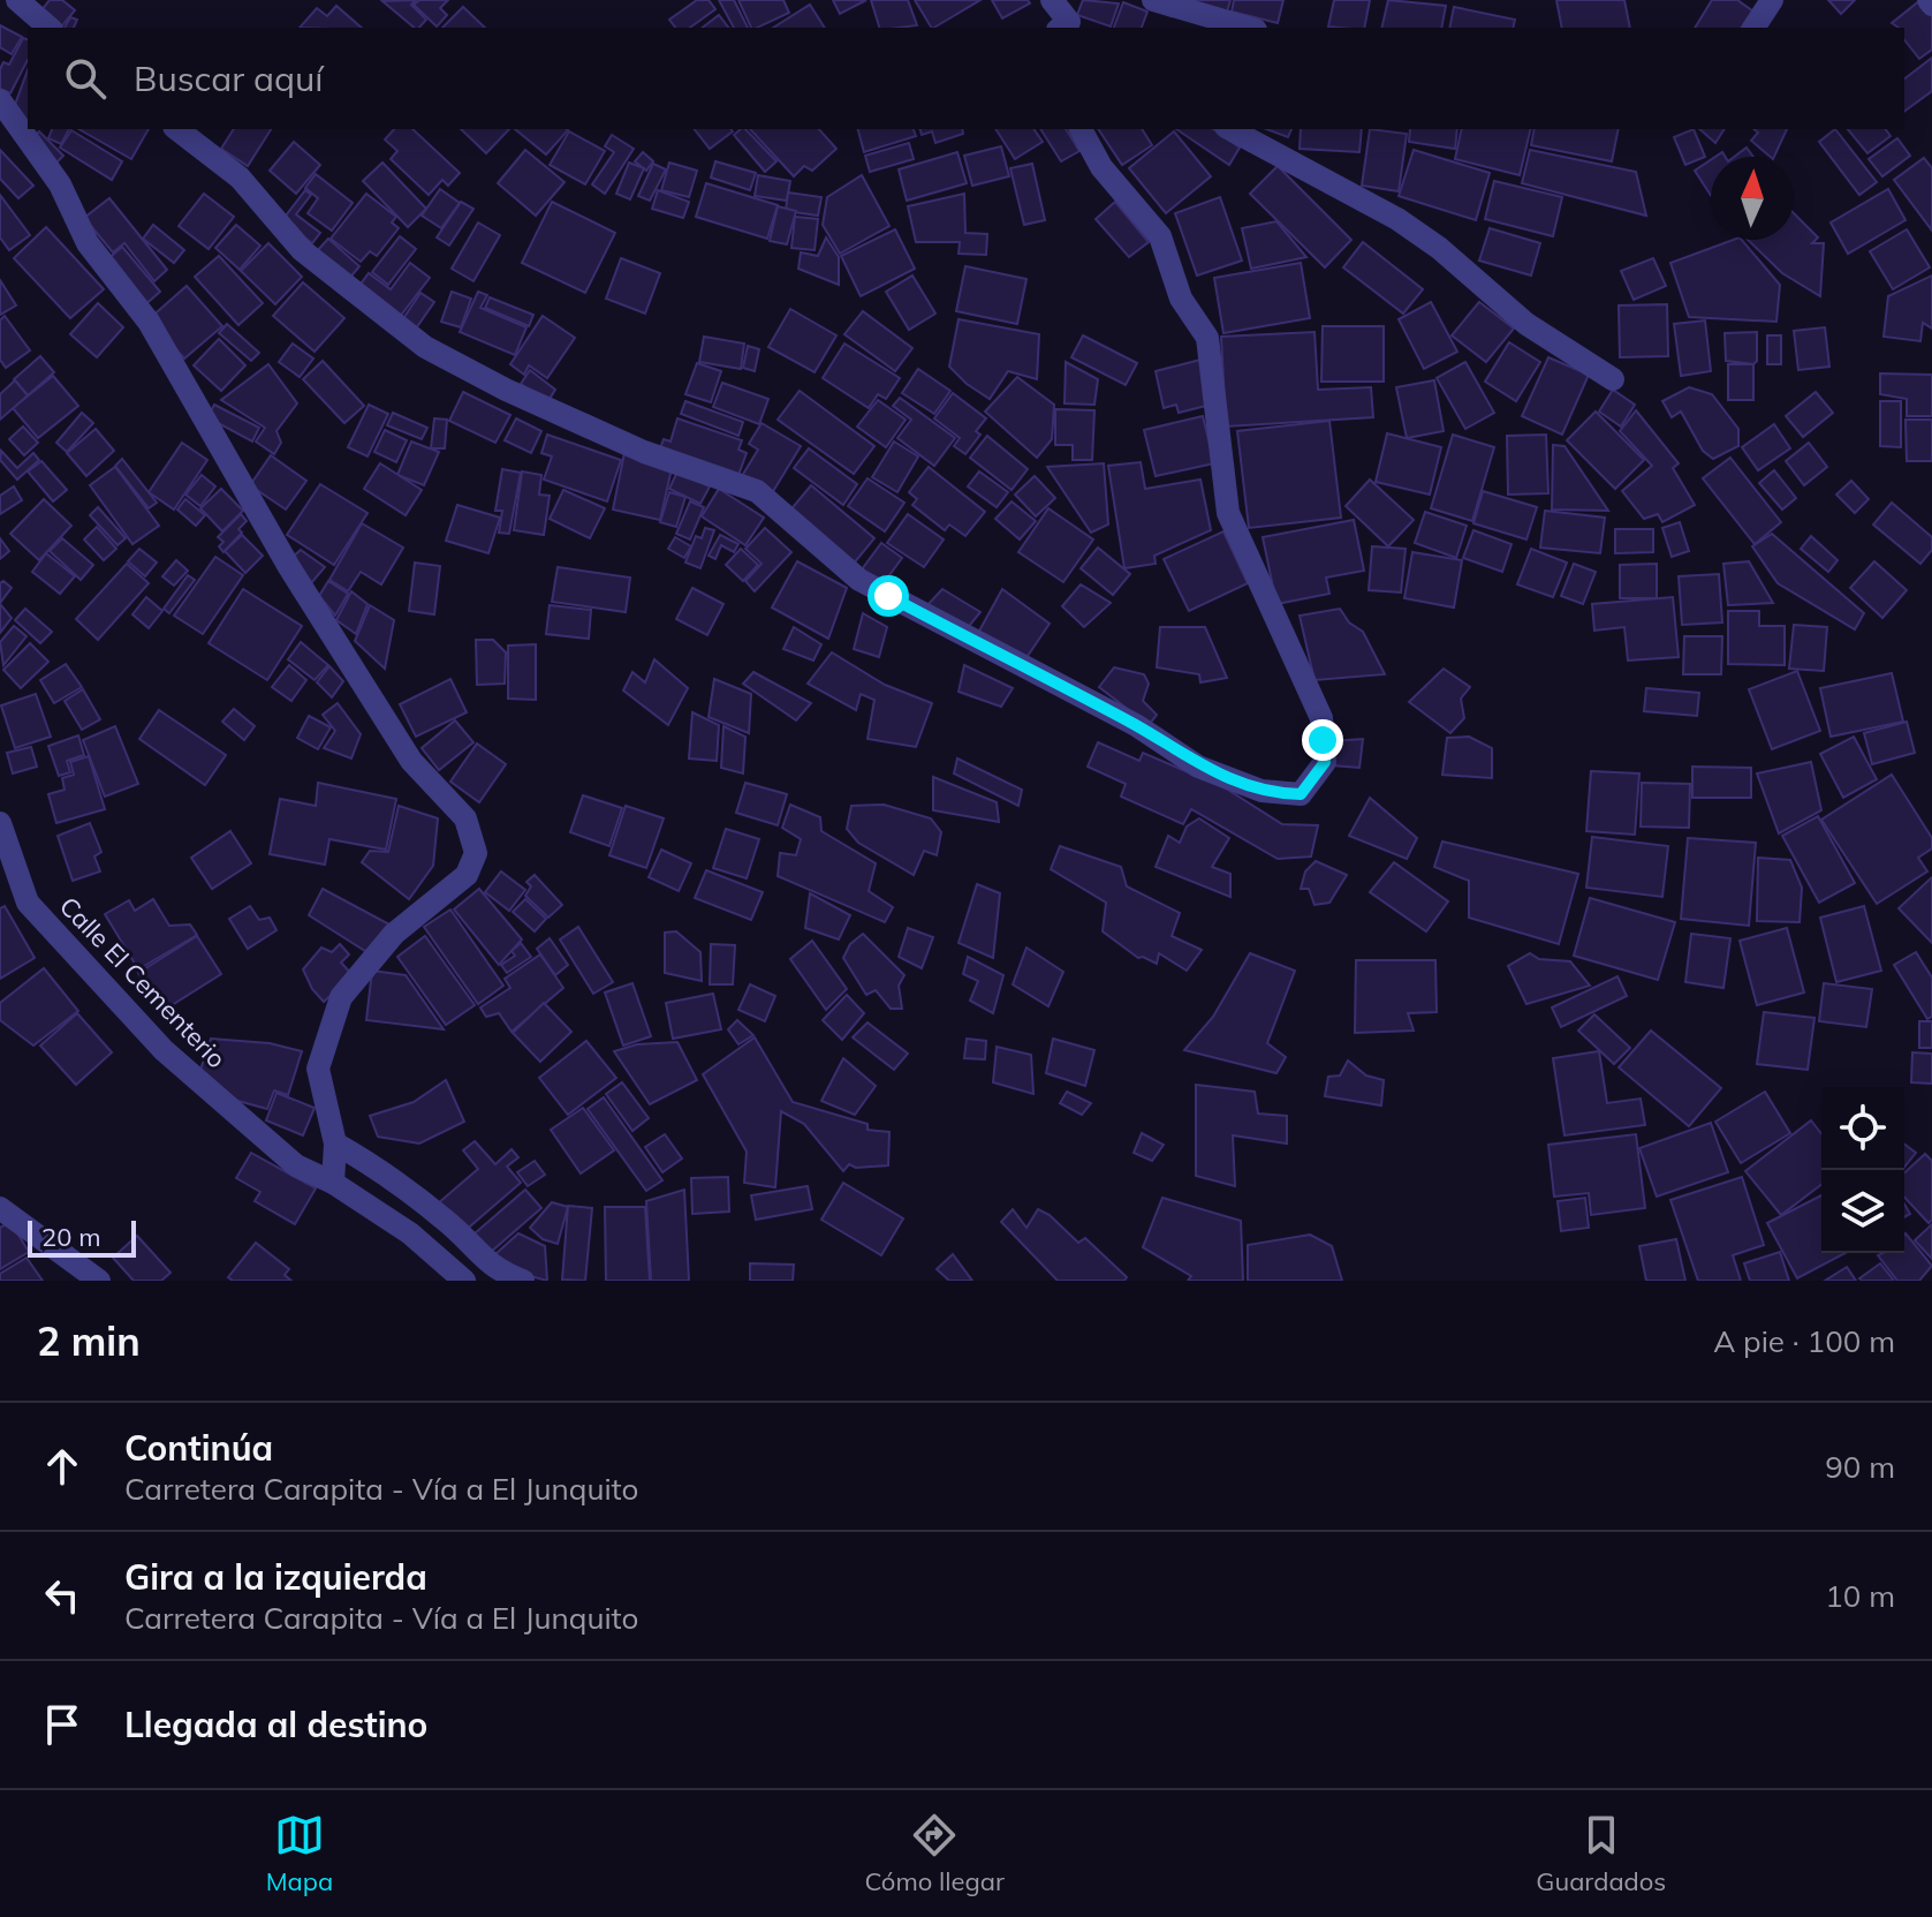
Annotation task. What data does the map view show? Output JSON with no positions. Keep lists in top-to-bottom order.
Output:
{
  "streets": {
    "street": ["Calle El Cementerio"]
  },
  "scale_bar": "20 m",
  "north": "top",
  "page": {
    "search": "Buscar aquí",
    "scale": "20 m",
    "heading": ["2 min", "A pie · 100 m"],
    "list": [
      ["Continúa", "Carretera Carapita - Vía a El Junquito", "90 m"],
      ["Gira a la izquierda", "Carretera Carapita - Vía a El Junquito", "10 m"],
      "Llegada al destino"
    ],
    "nav": ["Mapa", "Cómo llegar", "Guardados"]
  }
}
